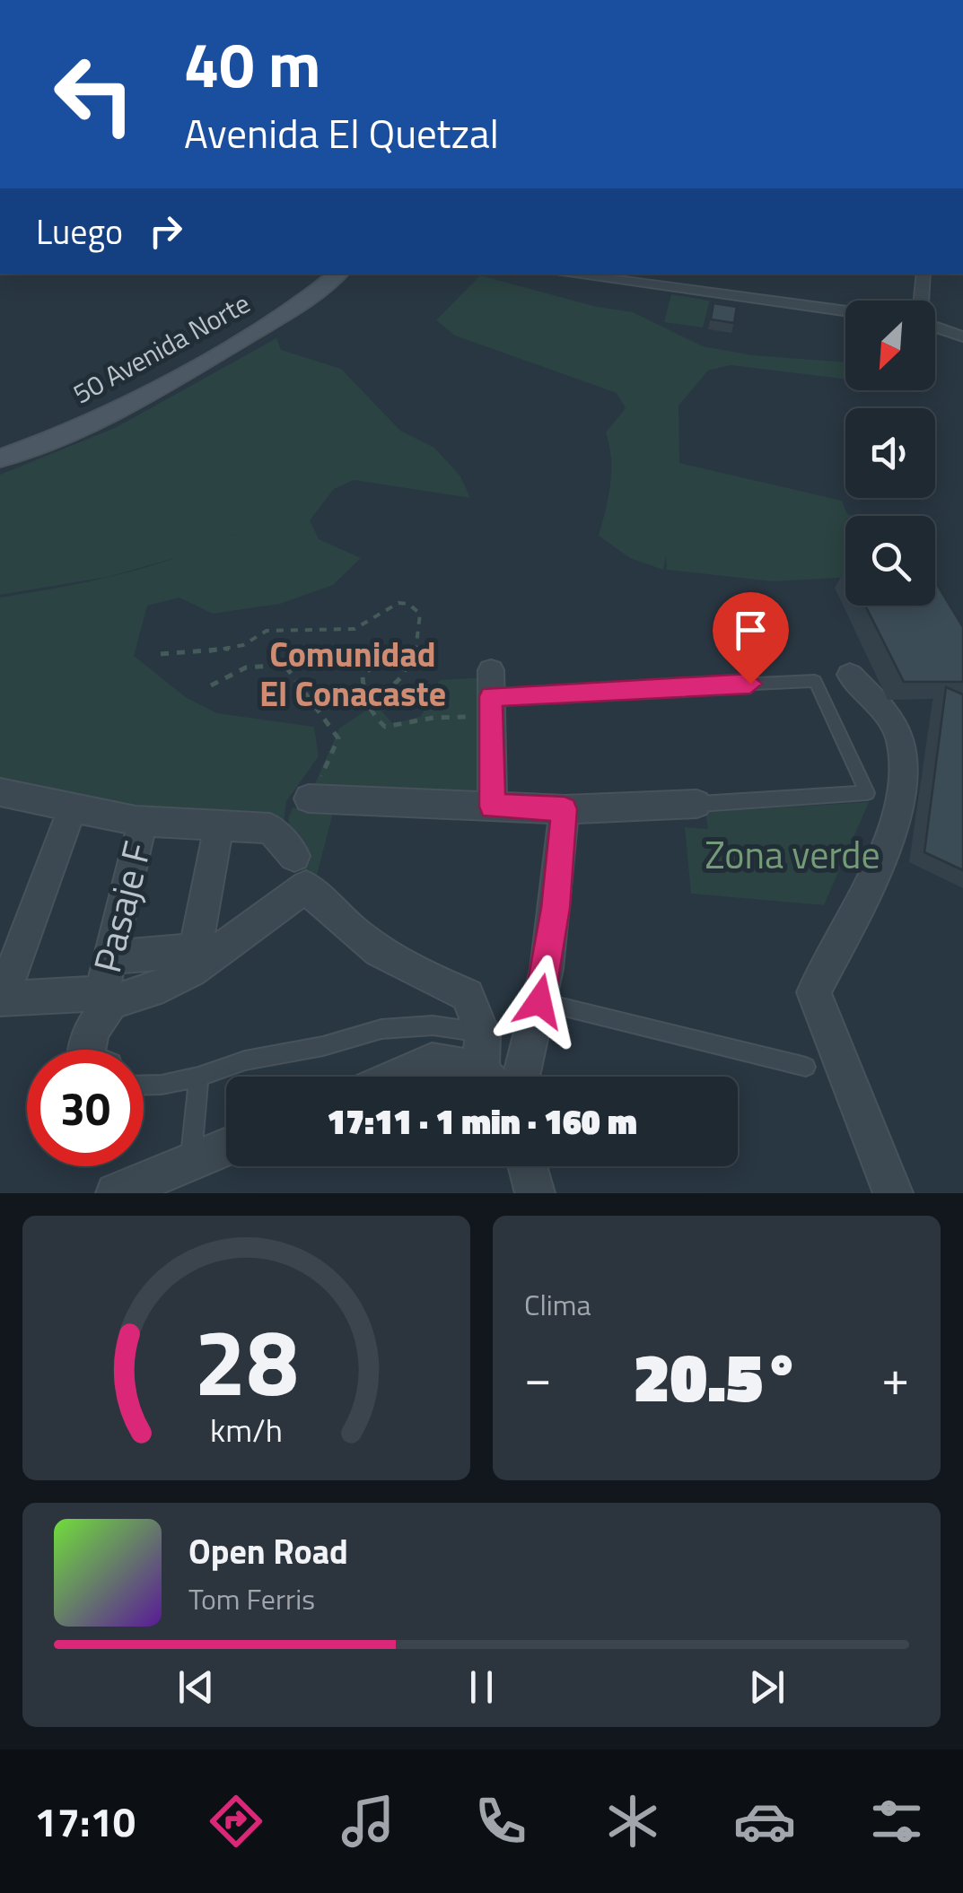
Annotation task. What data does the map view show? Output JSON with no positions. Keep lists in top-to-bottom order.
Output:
{
  "streets": {
    "street": ["50 Avenida Norte", "Pasaje F"]
  },
  "districts": ["Comunidad El Conacaste"],
  "parks": ["Zona verde"],
  "north": "bottom left",
  "page": {
    "turn": ["40 m", "Avenida El Quetzal"],
    "then": "Luego",
    "limit": "30",
    "trip": "17:11 · 1 min · 160 m",
    "tile": "Clima",
    "heat": ["−", "20.5°", "+"],
    "song": ["Open Road", "Tom Ferris"],
    "tabs": "17:10",
    "gauge": ["28", "km/h"]
  }
}
